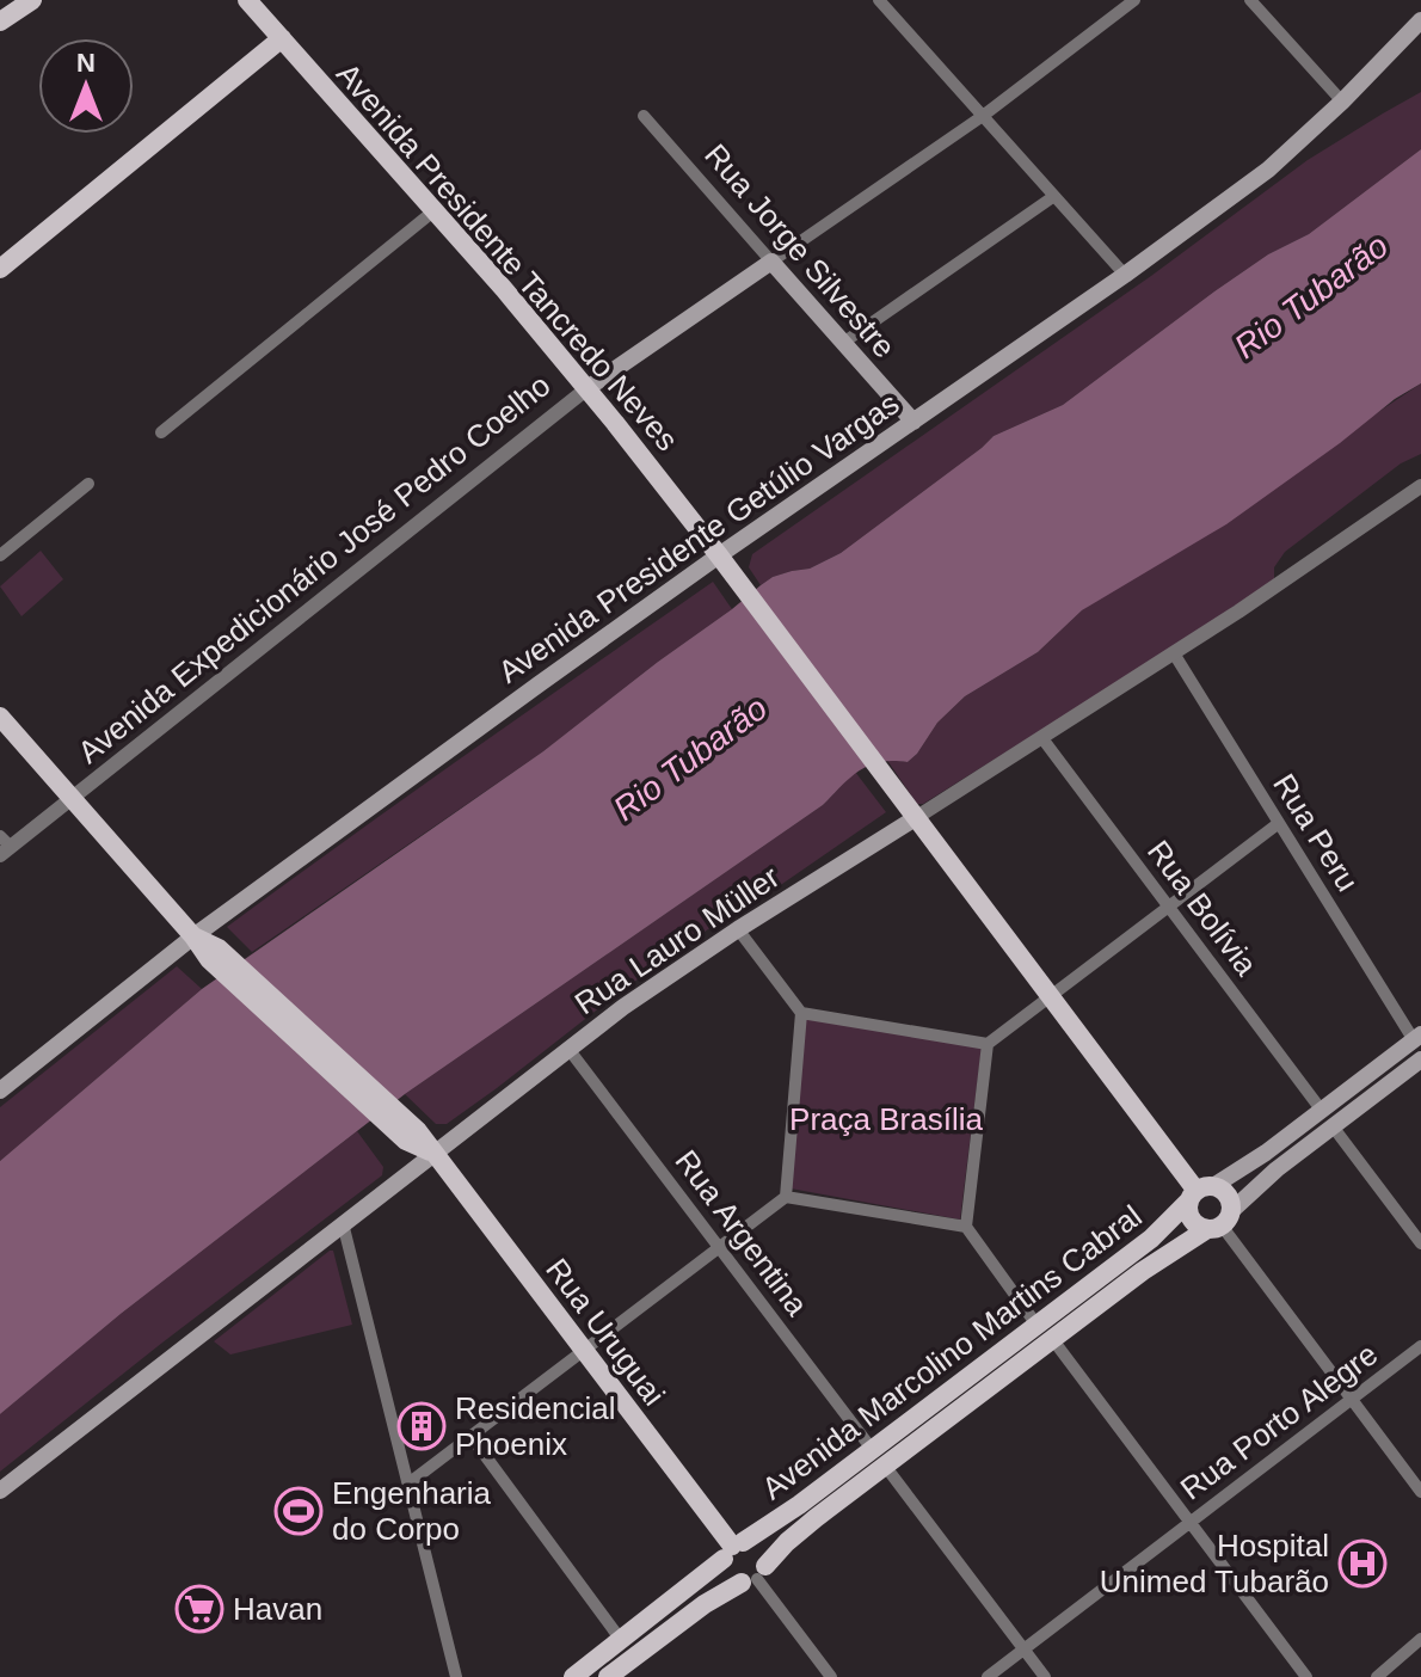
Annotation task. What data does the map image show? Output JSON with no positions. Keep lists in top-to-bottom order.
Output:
{
  "streets": {
    "main road": [
      "Rua Jorge Silvestre",
      "Avenida Presidente Tancredo Neves",
      "Avenida Presidente Getúlio Vargas",
      "Avenida Expedicionário José Pedro Coelho",
      "Rua Lauro Müller",
      "Rua Uruguai",
      "Avenida Marcolino Martins Cabral"
    ],
    "street": [
      "Rua Peru",
      "Rua Bolívia",
      "Rua Argentina",
      "Rua Porto Alegre"
    ]
  },
  "crossings": [
    ["Rua Jorge Silvestre", "Avenida Presidente Getúlio Vargas"],
    ["Rua Jorge Silvestre", "Avenida Expedicionário José Pedro Coelho"],
    ["Avenida Presidente Tancredo Neves", "Avenida Presidente Getúlio Vargas"],
    ["Avenida Presidente Tancredo Neves", "Avenida Expedicionário José Pedro Coelho"],
    ["Avenida Presidente Tancredo Neves", "Rua Lauro Müller"],
    ["Avenida Presidente Tancredo Neves", "Avenida Marcolino Martins Cabral"],
    ["Avenida Presidente Getúlio Vargas", "Rua Uruguai"],
    ["Avenida Expedicionário José Pedro Coelho", "Rua Uruguai"],
    ["Rua Peru", "Rua Lauro Müller"],
    ["Rua Peru", "Avenida Marcolino Martins Cabral"],
    ["Rua Bolívia", "Rua Lauro Müller"],
    ["Rua Bolívia", "Avenida Marcolino Martins Cabral"],
    ["Rua Lauro Müller", "Rua Argentina"],
    ["Rua Lauro Müller", "Rua Uruguai"],
    ["Rua Argentina", "Avenida Marcolino Martins Cabral"],
    ["Rua Uruguai", "Avenida Marcolino Martins Cabral"]
  ],
  "water": ["Rio Tubarão"],
  "parks": ["Praça Brasília"],
  "places": {
    "building": ["Residencial Phoenix"],
    "sports": ["Engenharia do Corpo"],
    "hospital": ["Hospital Unimed Tubarão"],
    "supermarket": ["Havan"]
  },
  "north": "top"
}
